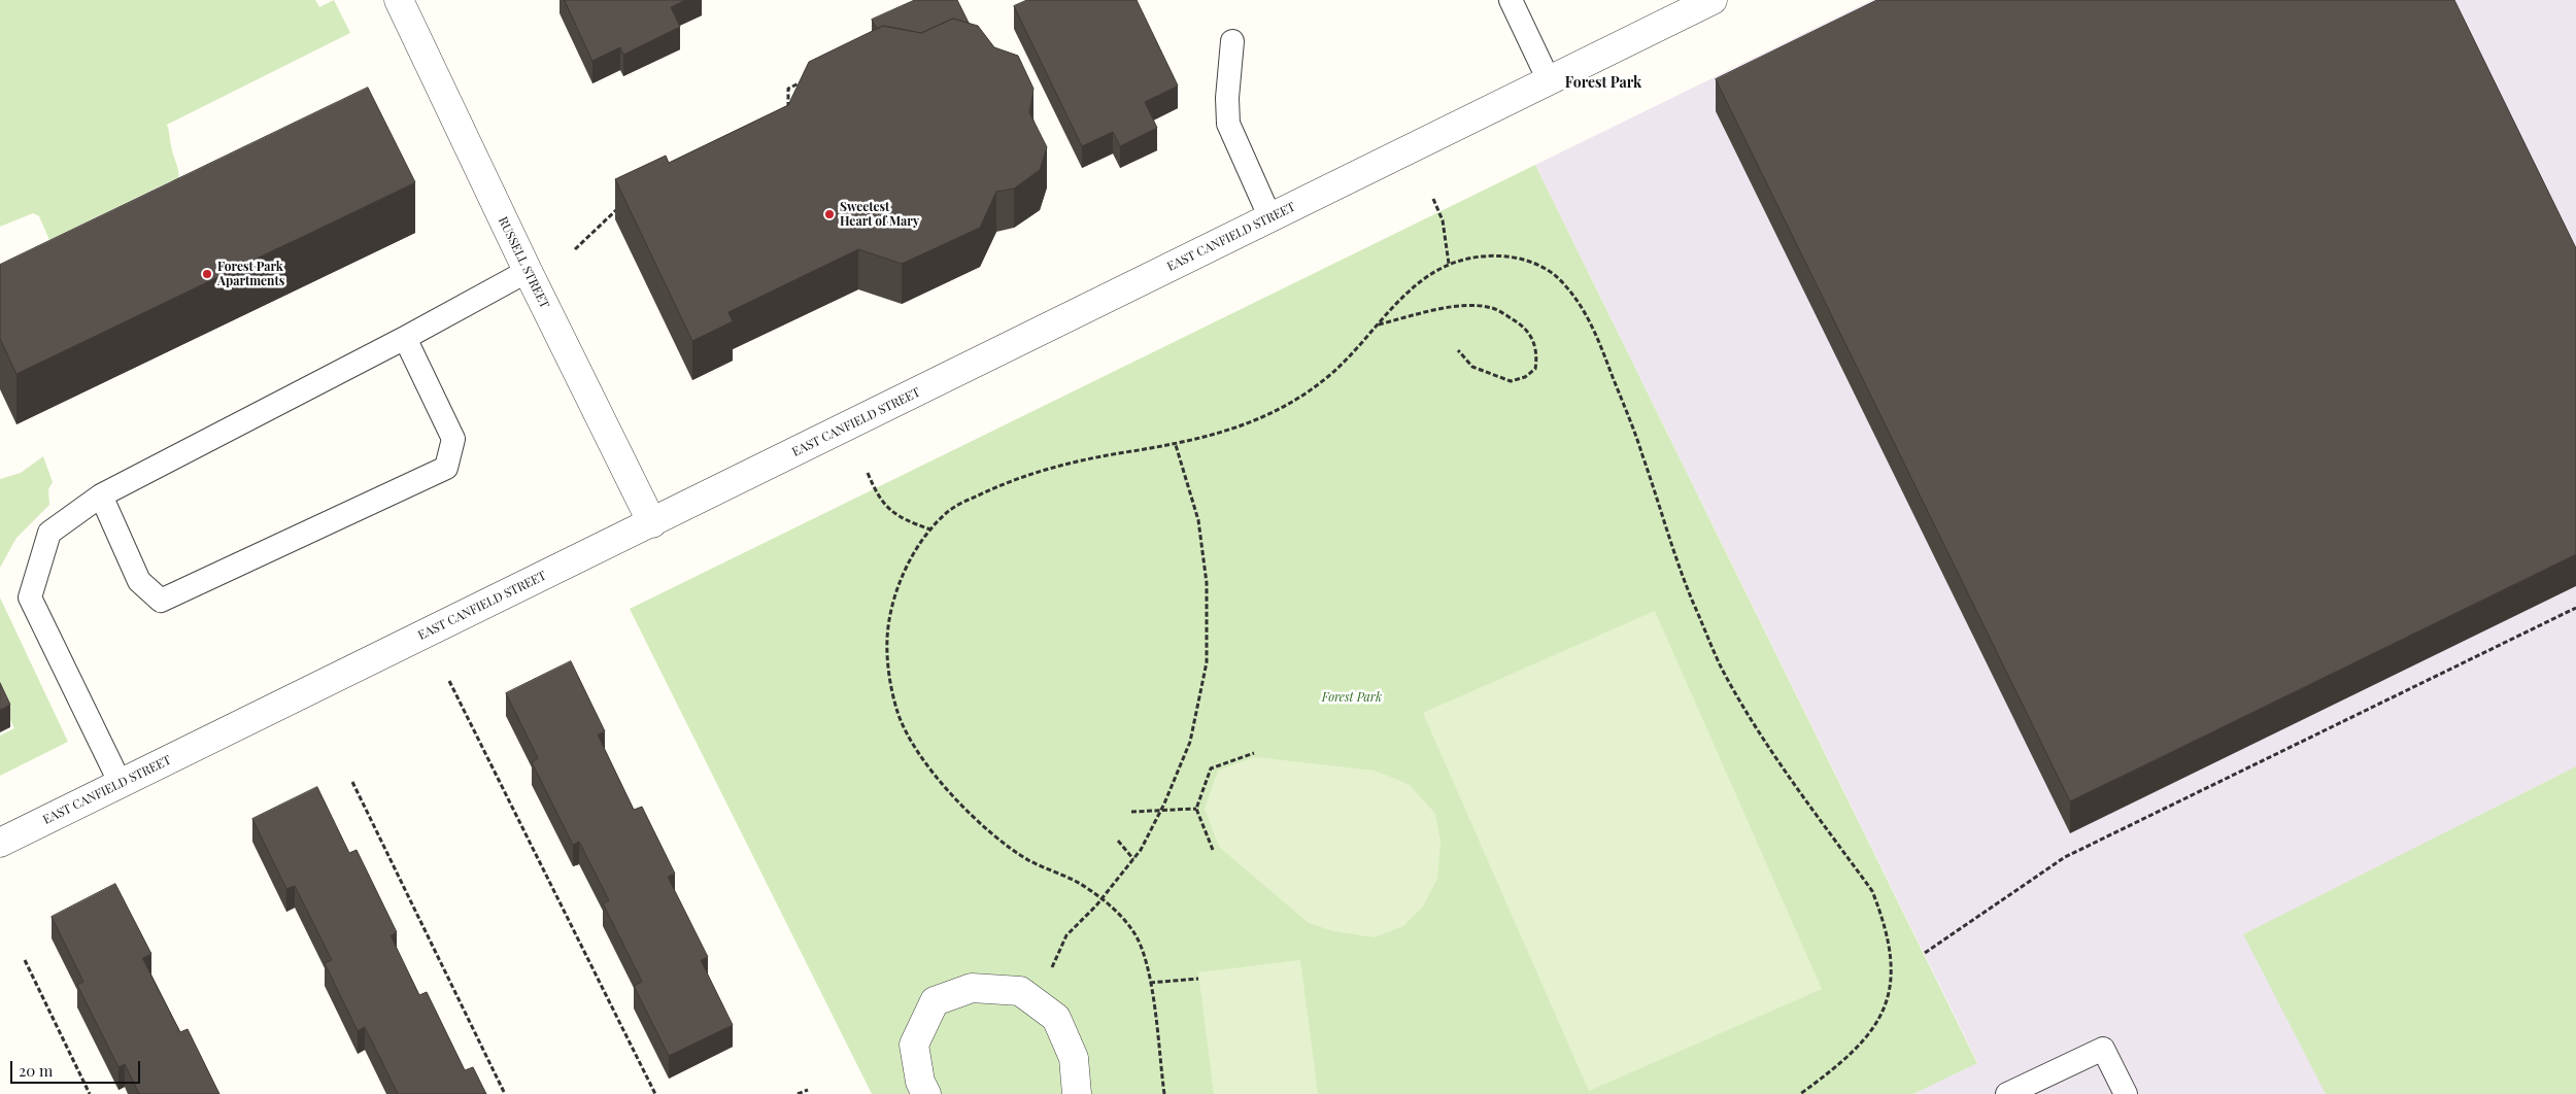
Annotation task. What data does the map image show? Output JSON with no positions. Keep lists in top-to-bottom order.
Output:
{
  "streets": {
    "street": ["EAST CANFIELD STREET", "RUSSELL STREET"]
  },
  "crossings": [
    ["EAST CANFIELD STREET", "RUSSELL STREET"]
  ],
  "districts": ["Forest Park"],
  "parks": ["Forest Park"],
  "places": ["Sweetest Heart of Mary", "Forest Park Apartments"],
  "scale_bar": "20 m"
}
